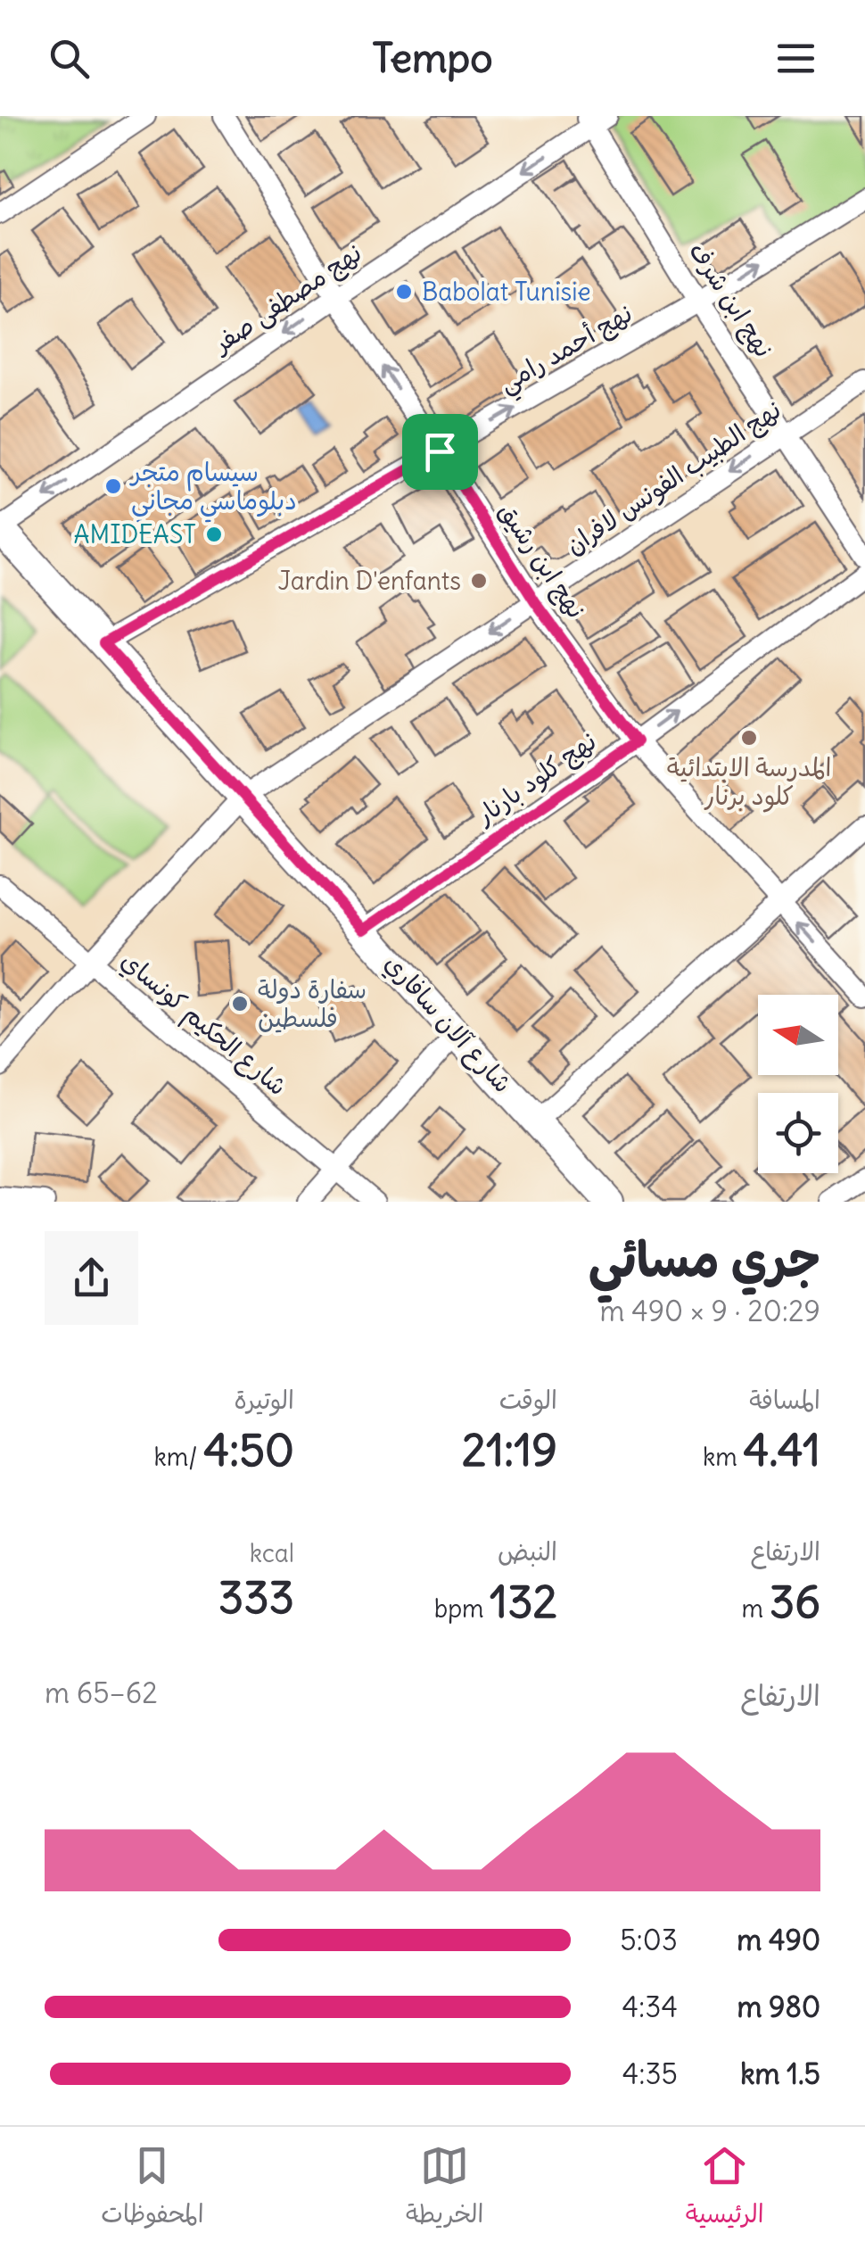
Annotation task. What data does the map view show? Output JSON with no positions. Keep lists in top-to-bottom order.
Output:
{
  "streets": {
    "street": [
      "نهج مصطفى صفر",
      "نهج ابن شرف",
      "نهج أحمد رامي",
      "نهج الطبيب الفونس لافران",
      "نهج ابن رشيق",
      "نهج كلود بارنار",
      "شارع الحكيم كونساي",
      "شارع آلان سافاري"
    ]
  },
  "crossings": [
    ["نهج مصطفى صفر", "نهج ابن شرف"],
    ["نهج مصطفى صفر", "نهج ابن رشيق"],
    ["نهج مصطفى صفر", "شارع آلان سافاري"],
    ["نهج ابن شرف", "نهج أحمد رامي"],
    ["نهج ابن شرف", "نهج الطبيب الفونس لافران"],
    ["نهج أحمد رامي", "نهج ابن رشيق"],
    ["نهج أحمد رامي", "شارع آلان سافاري"],
    ["نهج الطبيب الفونس لافران", "نهج ابن رشيق"],
    ["نهج الطبيب الفونس لافران", "شارع الحكيم كونساي"],
    ["نهج الطبيب الفونس لافران", "شارع آلان سافاري"],
    ["نهج ابن رشيق", "نهج كلود بارنار"],
    ["نهج كلود بارنار", "شارع آلان سافاري"]
  ],
  "one_way": [
    "نهج مصطفى صفر",
    "نهج أحمد رامي",
    "نهج الطبيب الفونس لافران",
    "نهج كلود بارنار"
  ],
  "places": [
    "Babolat Tunisie",
    "سيسام متجر دبلوماسي مجاني",
    "AMIDEAST",
    "Jardin D'enfants",
    "المدرسة الابتدائية كلود برنار",
    "سفارة دولة فلسطين"
  ],
  "north": "left",
  "page": {
    "header": "Tempo",
    "heading": ["جري مسائي", "20:29 · 9 × 490 m"],
    "stats": [
      ["المسافة", "4.41 km"],
      ["الوقت", "21:19"],
      ["الوتيرة", "4:50 /km"],
      ["الارتفاع", "36 m"],
      ["النبض", "132 bpm"],
      ["kcal", "333"]
    ],
    "chart": ["الارتفاع", "62–65 m"],
    "list": [
      {
        "name": "490 m",
        "note": "5:03"
      },
      {
        "name": "980 m",
        "note": "4:34"
      },
      {
        "name": "1.5 km",
        "note": "4:35"
      }
    ],
    "tabs": ["الرئيسية", "الخريطة", "المحفوظات"]
  }
}
